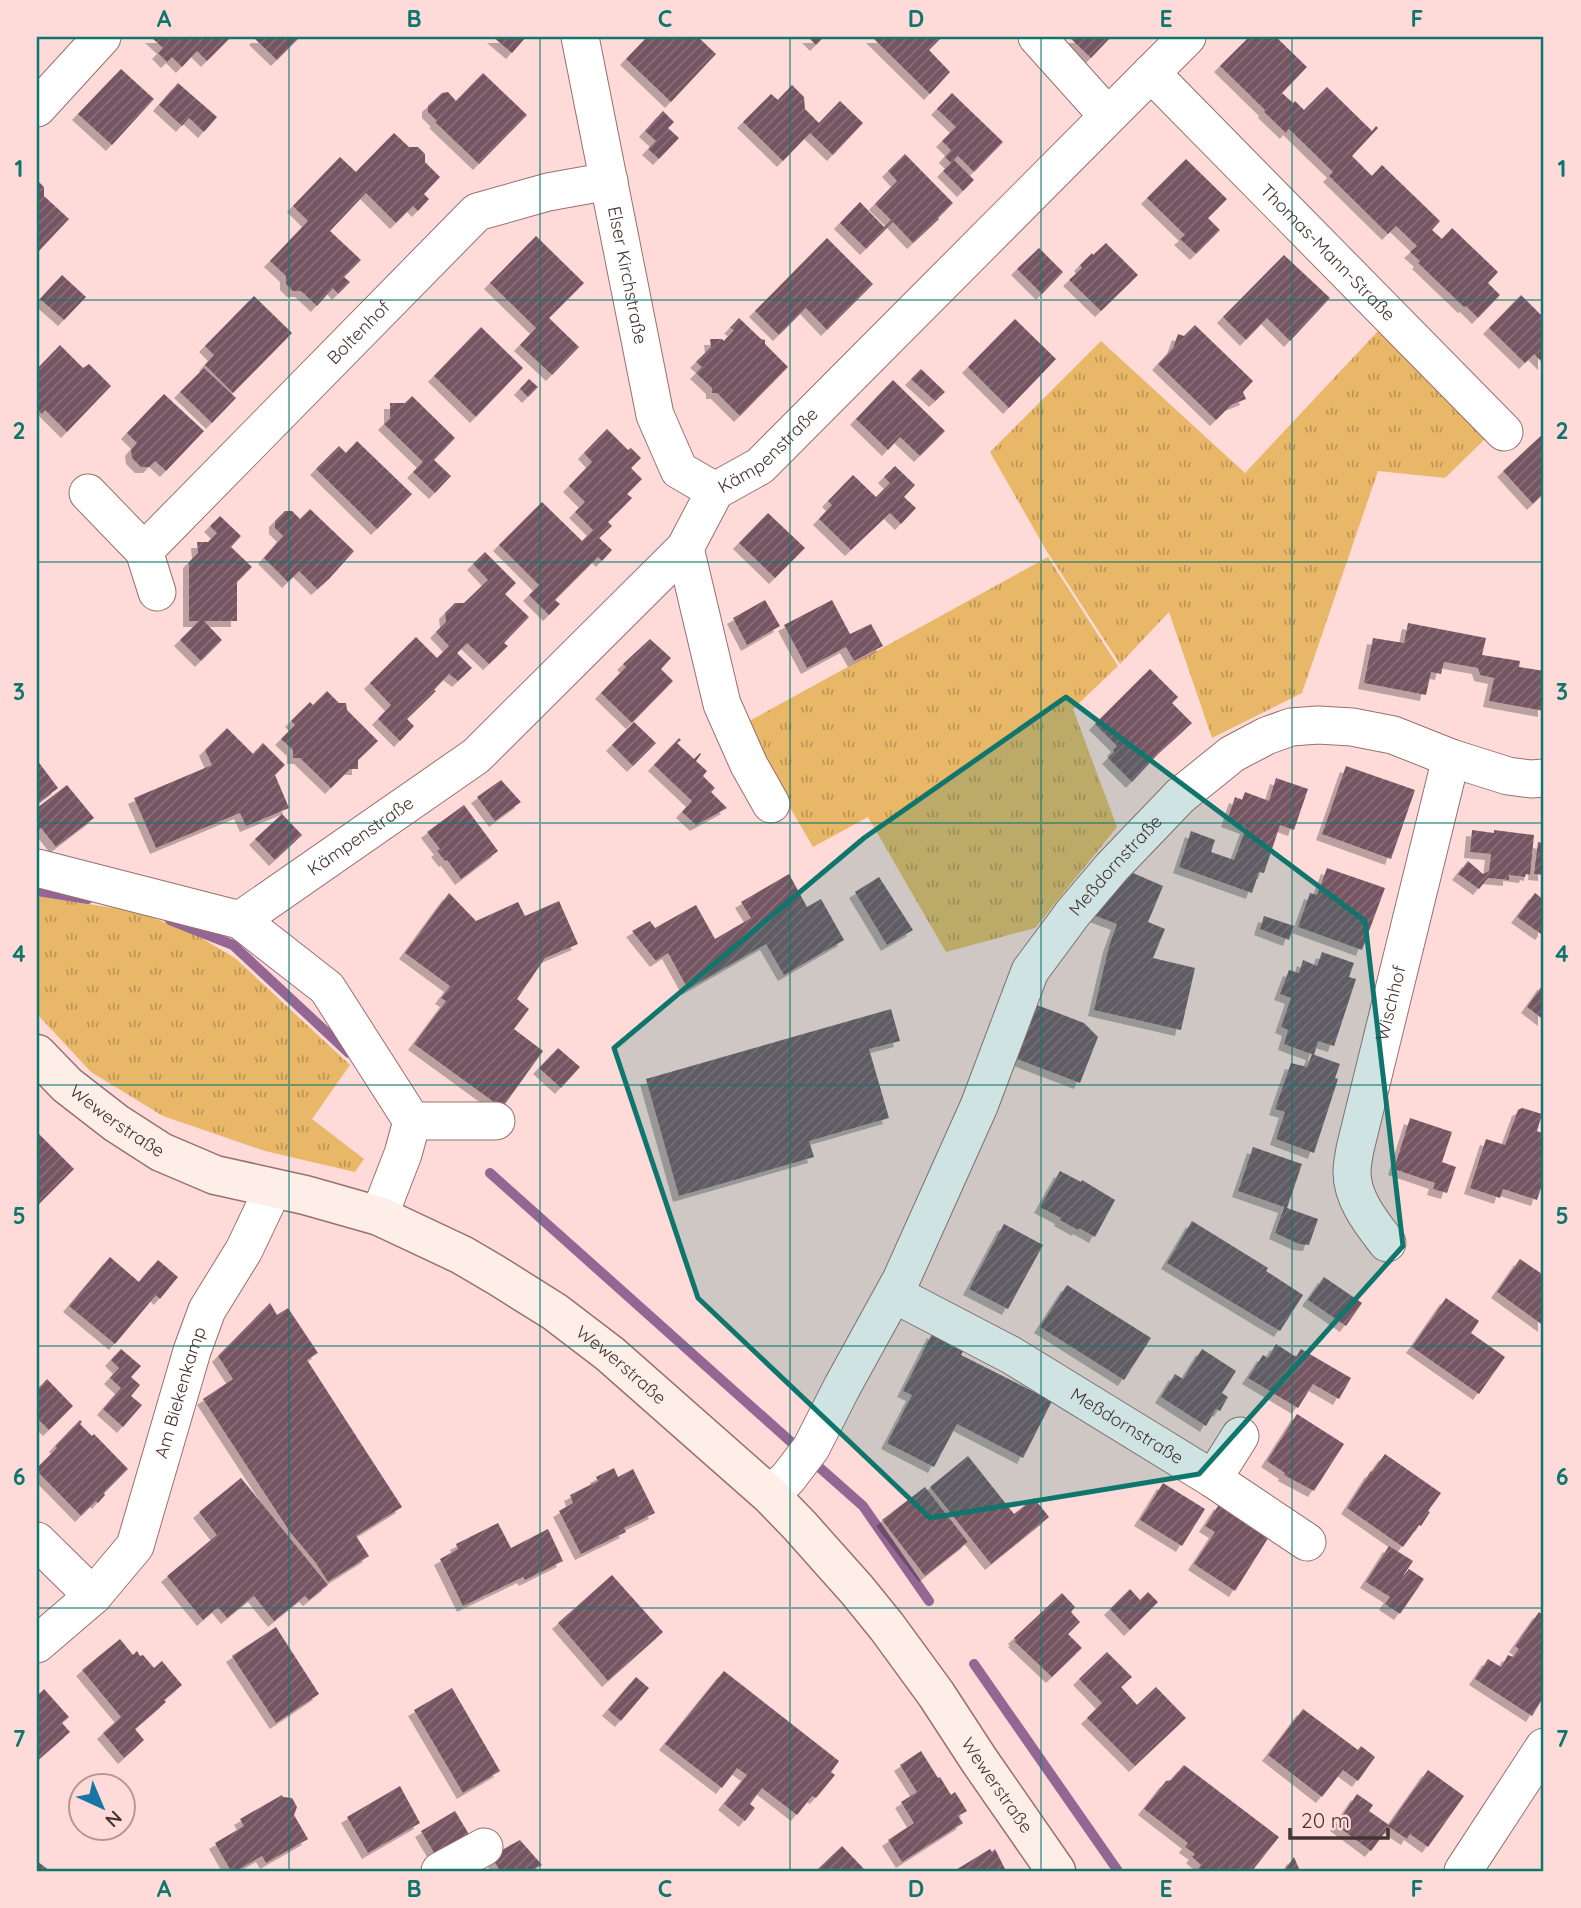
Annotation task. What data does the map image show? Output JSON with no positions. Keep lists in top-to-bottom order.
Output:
{
  "streets": {
    "main road": ["Wewerstraße"],
    "street": [
      "Thomas-Mann-Straße",
      "Elser Kirchstraße",
      "Boltenhof",
      "Kämpenstraße",
      "Meßdornstraße",
      "Wischhof",
      "Am Biekenkamp"
    ]
  },
  "crossings": [
    ["Thomas-Mann-Straße", "Kämpenstraße"],
    ["Elser Kirchstraße", "Boltenhof"],
    ["Elser Kirchstraße", "Kämpenstraße"],
    ["Meßdornstraße", "Wischhof"],
    ["Meßdornstraße", "Wewerstraße"],
    ["Wewerstraße", "Am Biekenkamp"]
  ],
  "scale_bar": "20 m",
  "north": "bottom right",
  "grid": {
    "columns": [
      "A",
      "B",
      "C",
      "D",
      "E",
      "F"
    ],
    "rows": [
      "1",
      "2",
      "3",
      "4",
      "5",
      "6",
      "7"
    ]
  }
}
